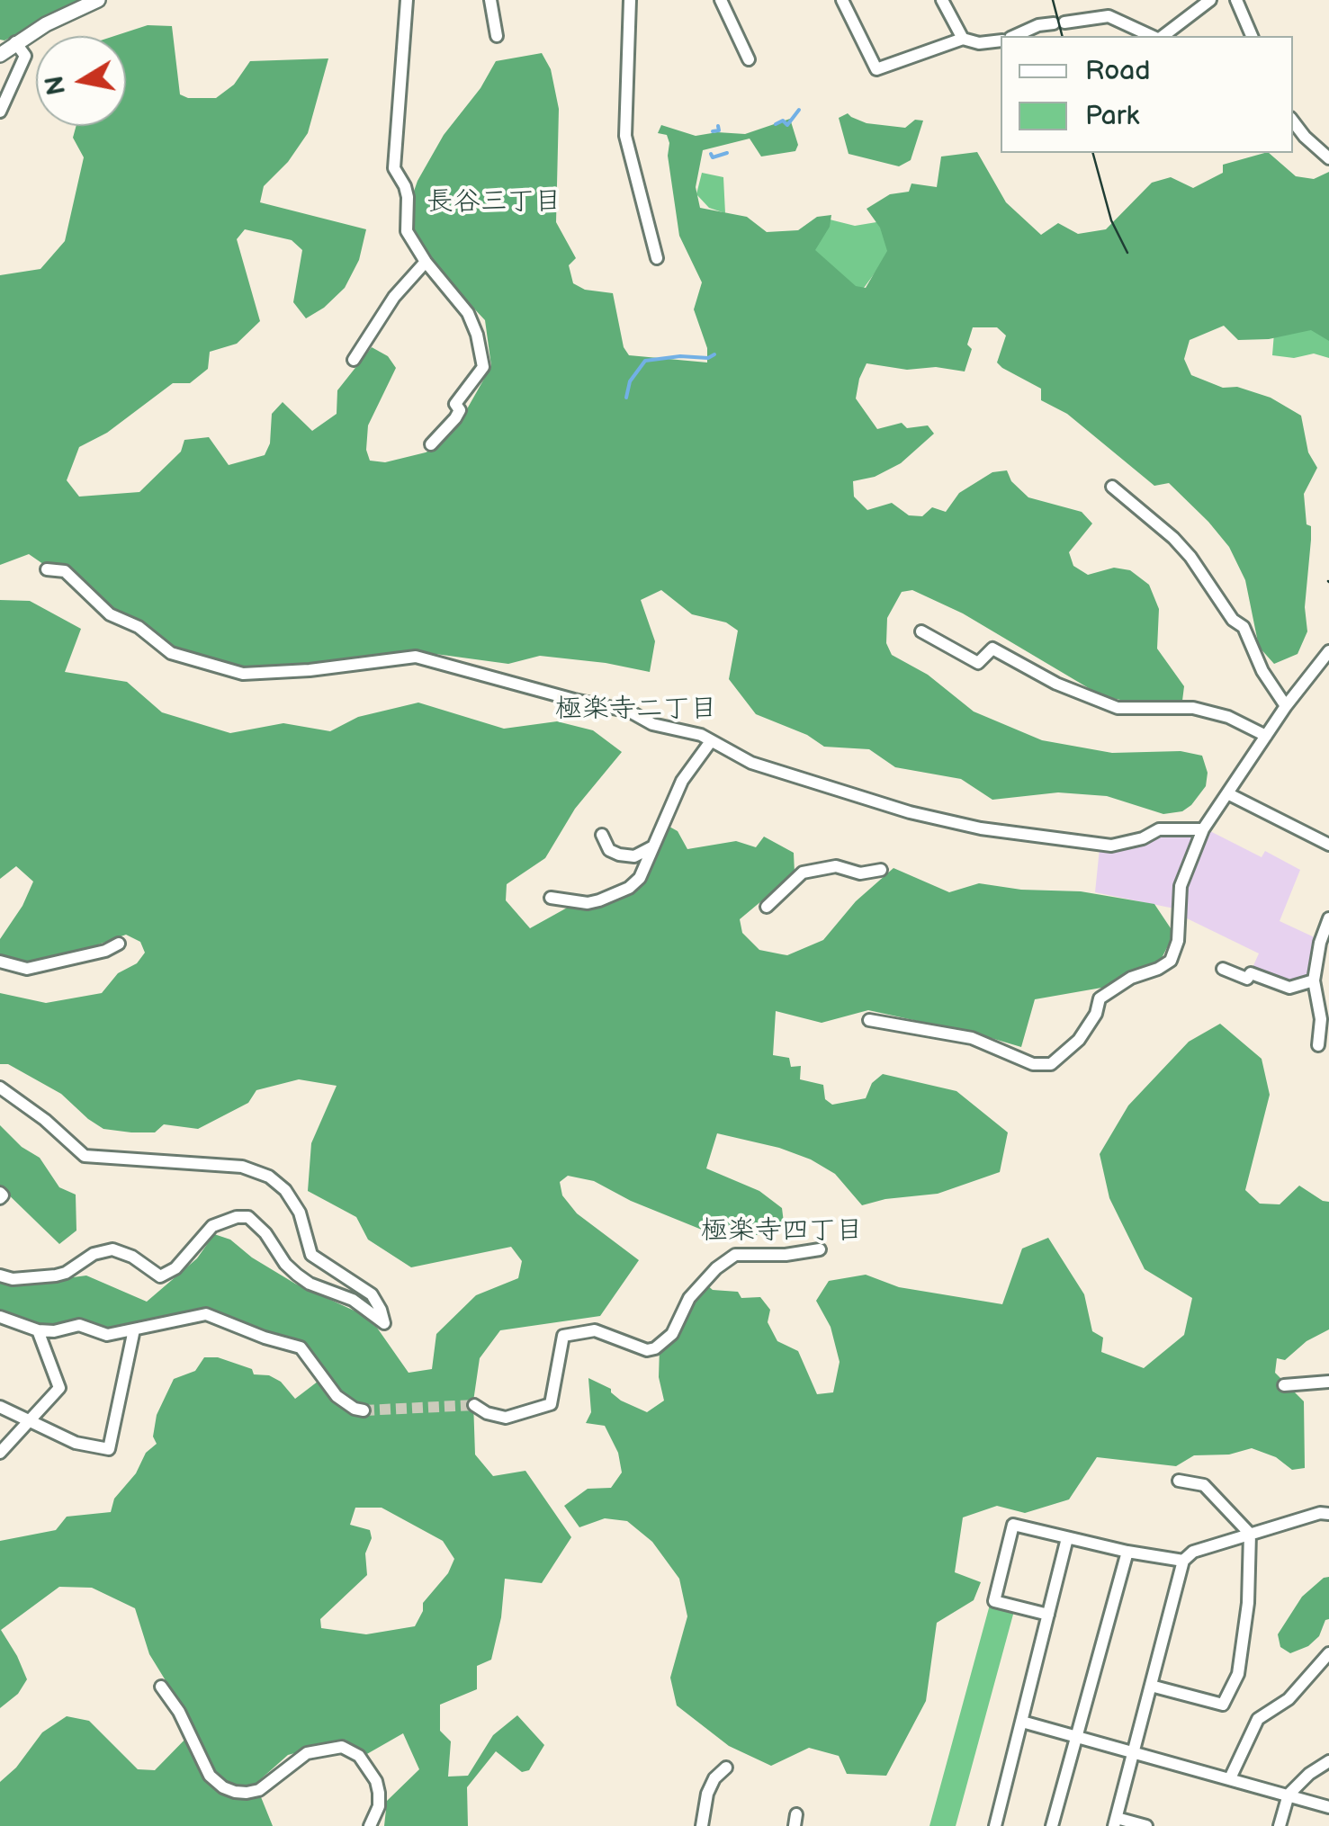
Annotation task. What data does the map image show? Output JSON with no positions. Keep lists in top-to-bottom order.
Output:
{
  "districts": ["長谷三丁目", "極楽寺二丁目", "極楽寺四丁目"],
  "legend": ["Road", "Park"],
  "north": "left"
}
